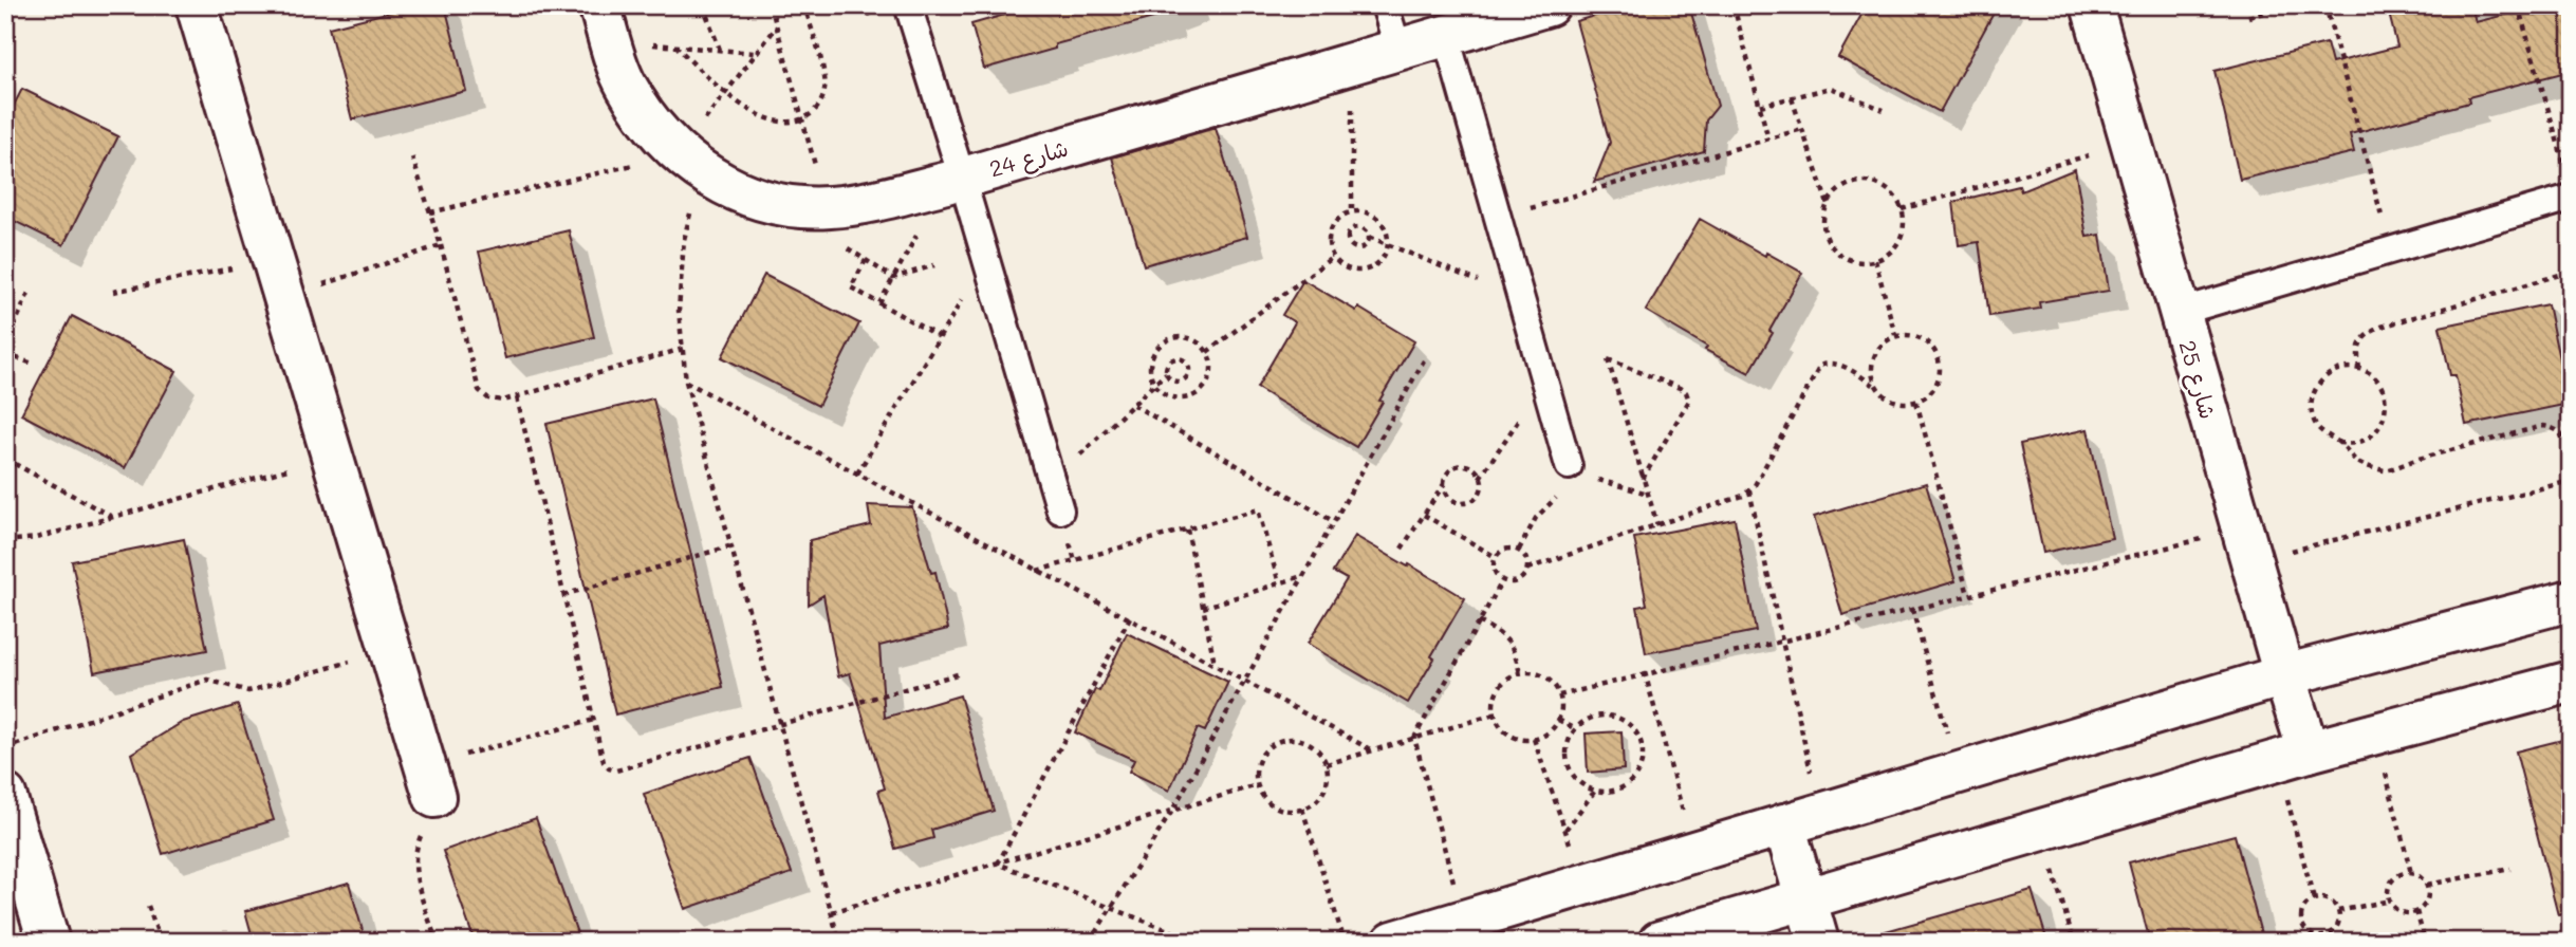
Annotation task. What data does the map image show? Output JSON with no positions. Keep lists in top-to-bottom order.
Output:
{
  "streets": {
    "street": ["شارع 24", "شارع 25"]
  }
}
